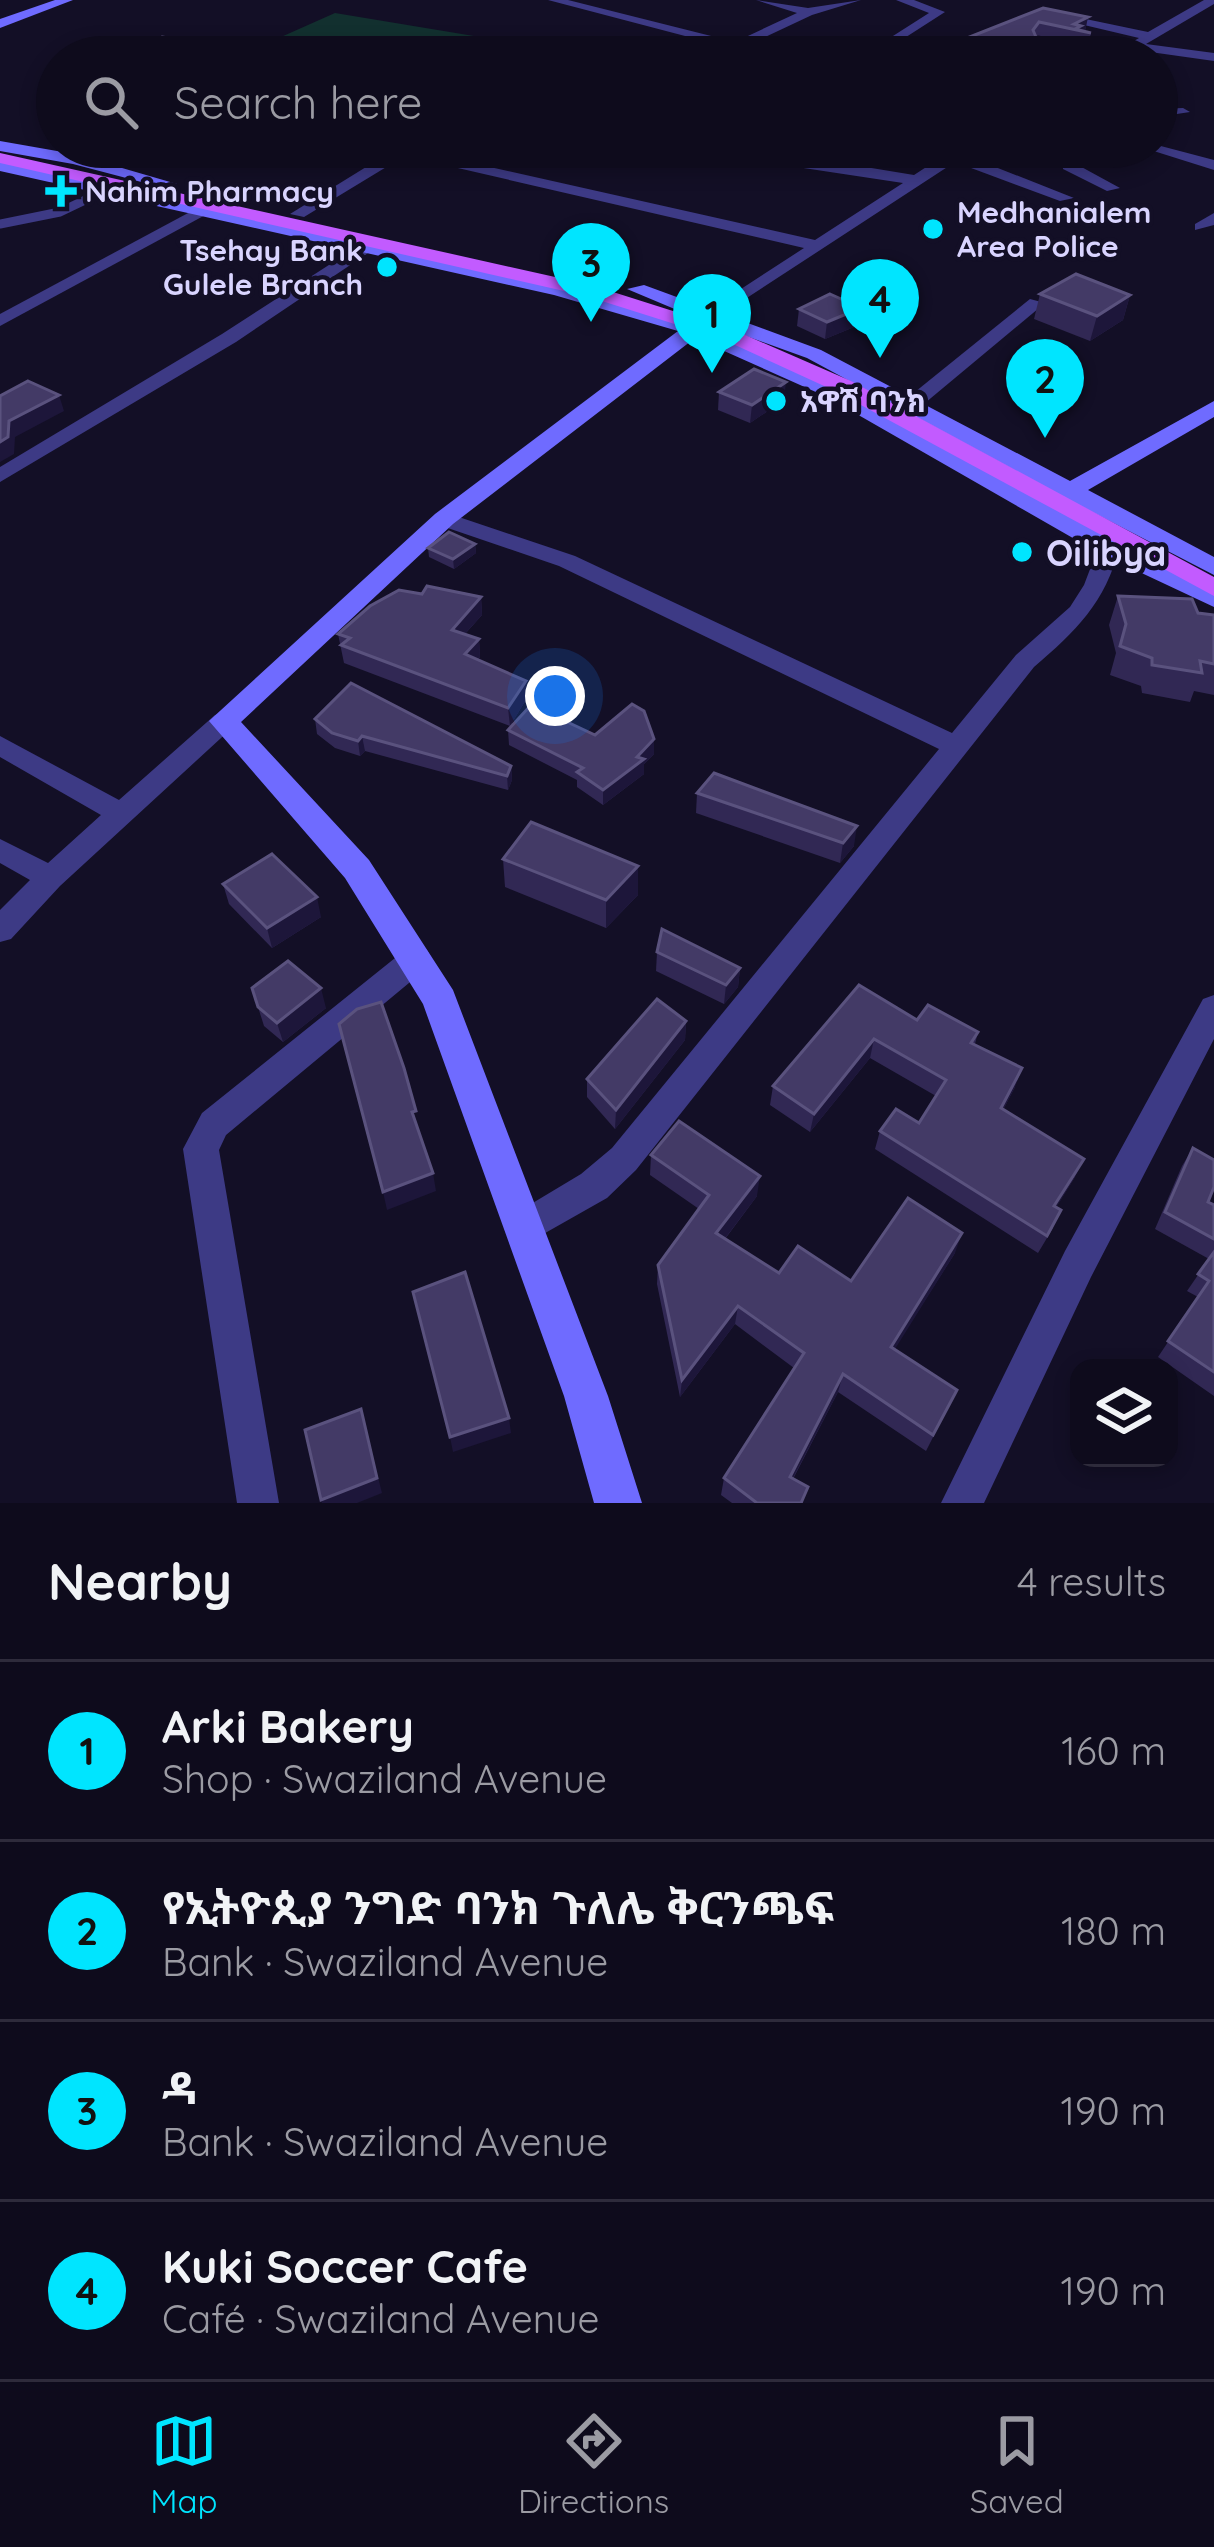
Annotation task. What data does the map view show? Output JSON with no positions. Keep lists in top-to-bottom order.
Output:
{
  "places": {
    "health": ["Nahim Pharmacy"],
    "other": [
      "Medhanialem Area Police",
      "Tsehay Bank Gulele Branch",
      "አዋሽ ባንክ",
      "Oilibya"
    ]
  },
  "page": {
    "search": "Search here",
    "pins": [
      "3",
      "4",
      "1",
      "2"
    ],
    "heading": ["Nearby", "4 results"],
    "list": [
      {
        "mark": "1",
        "name": "Arki Bakery",
        "note": "Shop · Swaziland Avenue",
        "value": "160 m"
      },
      {
        "mark": "2",
        "name": "የኢትዮጲያ ንግድ ባንክ ጉለሌ ቅርንጫፍ",
        "note": "Bank · Swaziland Avenue",
        "value": "180 m"
      },
      {
        "mark": "3",
        "name": "ዳ",
        "note": "Bank · Swaziland Avenue",
        "value": "190 m"
      },
      {
        "mark": "4",
        "name": "Kuki Soccer Cafe",
        "note": "Café · Swaziland Avenue",
        "value": "190 m"
      }
    ],
    "nav": ["Map", "Directions", "Saved"]
  }
}
